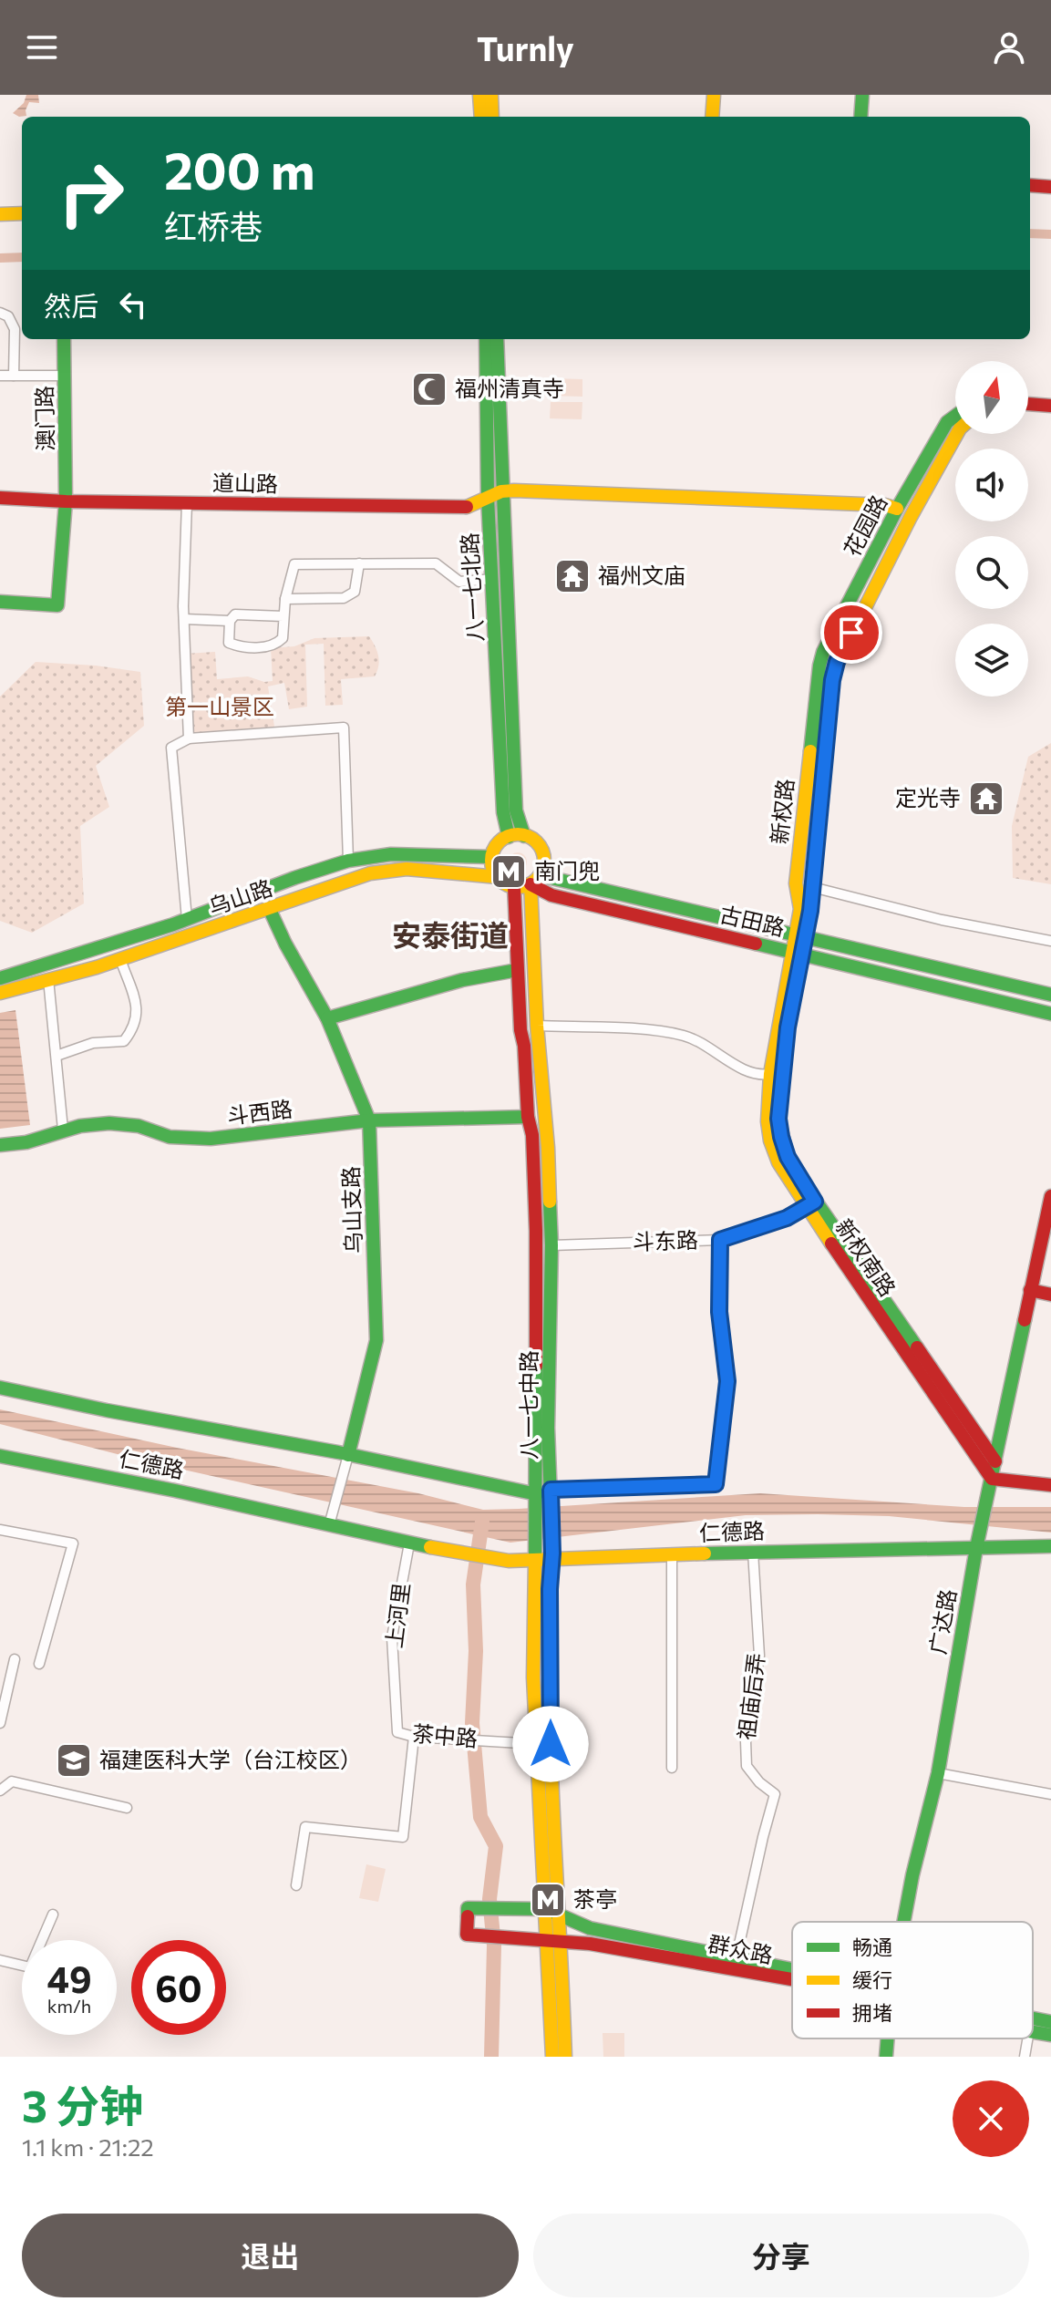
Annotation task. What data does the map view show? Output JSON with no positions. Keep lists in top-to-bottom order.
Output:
{
  "streets": {
    "street": [
      "澳门路",
      "道山路",
      "花园路",
      "八一七北路",
      "新权路",
      "乌山路",
      "古田路",
      "斗西路",
      "乌山支路",
      "斗东路",
      "新权南路",
      "八一七中路",
      "仁德路",
      "上河里",
      "广达路",
      "祖庙后弄",
      "茶中路",
      "群众路"
    ]
  },
  "crossings": [
    ["澳门路", "道山路"],
    ["道山路", "八一七北路"],
    ["花园路", "新权路"],
    ["八一七北路", "乌山路"],
    ["八一七北路", "古田路"],
    ["八一七北路", "八一七中路"],
    ["新权路", "古田路"],
    ["新权路", "新权南路"],
    ["乌山路", "古田路"],
    ["乌山路", "乌山支路"],
    ["乌山路", "八一七中路"],
    ["古田路", "新权南路"],
    ["古田路", "八一七中路"],
    ["斗西路", "乌山支路"],
    ["斗西路", "八一七中路"],
    ["乌山支路", "仁德路"],
    ["斗东路", "新权南路"],
    ["斗东路", "八一七中路"],
    ["新权南路", "广达路"],
    ["八一七中路", "仁德路"],
    ["八一七中路", "茶中路"],
    ["八一七中路", "群众路"],
    ["仁德路", "上河里"],
    ["仁德路", "广达路"],
    ["仁德路", "祖庙后弄"],
    ["上河里", "茶中路"]
  ],
  "districts": ["安泰街道"],
  "parks": ["第一山景区"],
  "places": {
    "mosque": ["福州清真寺"],
    "temple": ["福州文庙", "定光寺"],
    "metro station": ["南门兜", "茶亭"],
    "school or university": ["福建医科大学（台江校区）"]
  },
  "legend": ["畅通", "缓行", "拥堵"],
  "north": "top",
  "page": {
    "header": "Turnly",
    "turn": ["200 m", "红桥巷"],
    "then": "然后",
    "speed": "49 km/h",
    "limit": "60",
    "heading": ["3 分钟", "1.1 km · 21:22"],
    "buttons": ["退出", "分享"]
  }
}
